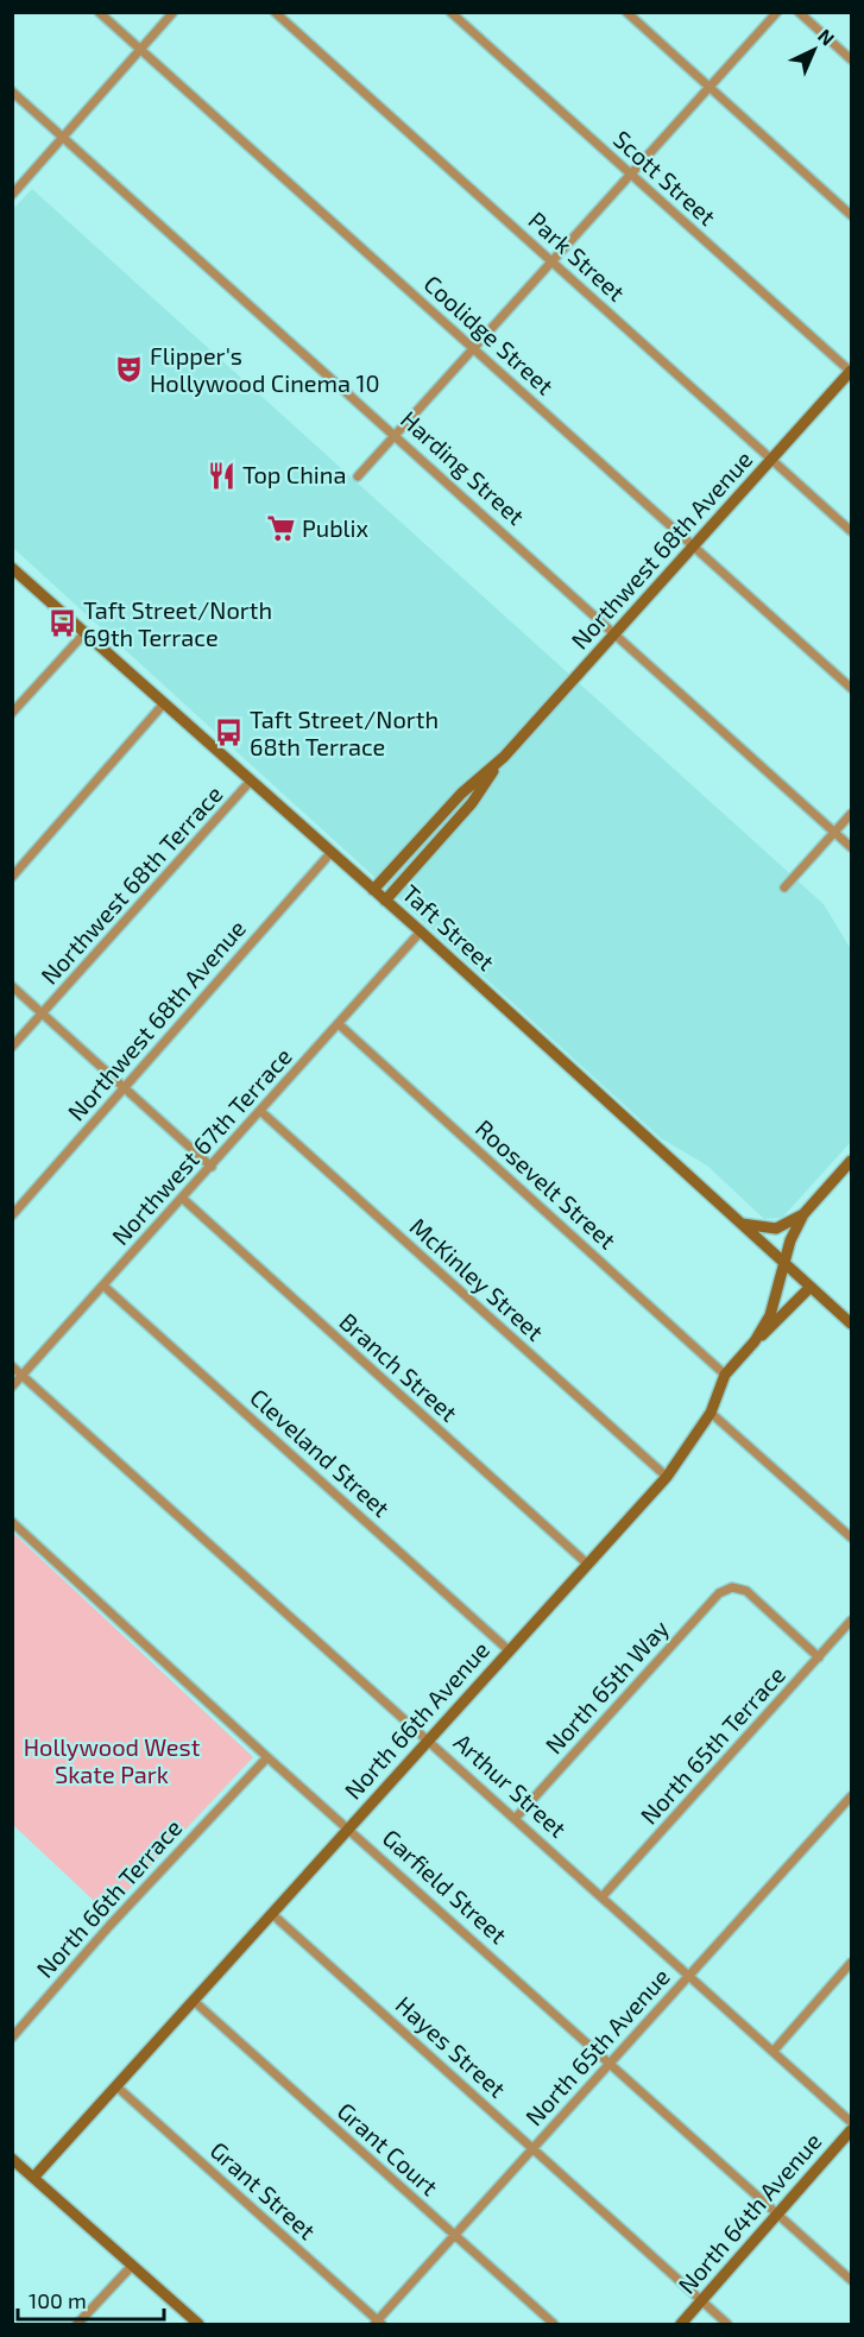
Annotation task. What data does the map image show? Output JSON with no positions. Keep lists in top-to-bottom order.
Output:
{
  "streets": {
    "street": [
      "Scott Street",
      "Park Street",
      "Coolidge Street",
      "Harding Street",
      "Northwest 68th Avenue",
      "Northwest 68th Terrace",
      "Taft Street",
      "Northwest 67th Terrace",
      "Roosevelt Street",
      "McKinley Street",
      "Branch Street",
      "Cleveland Street",
      "North 65th Way",
      "North 66th Avenue",
      "North 65th Terrace",
      "Arthur Street",
      "Garfield Street",
      "North 66th Terrace",
      "Hayes Street",
      "North 65th Avenue",
      "Grant Court",
      "Grant Street",
      "North 64th Avenue"
    ]
  },
  "crossings": [
    ["Scott Street", "Northwest 68th Avenue"],
    ["Park Street", "Northwest 68th Avenue"],
    ["Coolidge Street", "Northwest 68th Avenue"],
    ["Harding Street", "Northwest 68th Avenue"],
    ["Northwest 68th Avenue", "Taft Street"],
    ["Northwest 68th Terrace", "Taft Street"],
    ["Taft Street", "Northwest 67th Terrace"],
    ["Taft Street", "North 66th Avenue"],
    ["Northwest 67th Terrace", "Roosevelt Street"],
    ["Northwest 67th Terrace", "McKinley Street"],
    ["Northwest 67th Terrace", "Branch Street"],
    ["Northwest 67th Terrace", "Cleveland Street"],
    ["Northwest 67th Terrace", "Arthur Street"],
    ["Roosevelt Street", "North 66th Avenue"],
    ["McKinley Street", "North 66th Avenue"],
    ["Branch Street", "North 66th Avenue"],
    ["Cleveland Street", "North 66th Avenue"],
    ["North 65th Way", "North 65th Terrace"],
    ["North 65th Way", "Arthur Street"],
    ["North 66th Avenue", "Arthur Street"],
    ["North 66th Avenue", "Garfield Street"],
    ["North 66th Avenue", "Hayes Street"],
    ["North 66th Avenue", "Grant Court"],
    ["North 66th Avenue", "Grant Street"],
    ["North 65th Terrace", "Arthur Street"],
    ["Arthur Street", "North 65th Avenue"],
    ["Garfield Street", "North 66th Terrace"],
    ["Garfield Street", "North 65th Avenue"],
    ["Garfield Street", "North 64th Avenue"],
    ["Hayes Street", "North 65th Avenue"],
    ["Hayes Street", "North 64th Avenue"],
    ["North 65th Avenue", "Grant Court"],
    ["North 65th Avenue", "Grant Street"]
  ],
  "parks": ["Hollywood West Skate Park"],
  "places": {
    "theatre": ["Flipper's Hollywood Cinema 10"],
    "restaurant": ["Top China"],
    "supermarket": ["Publix"],
    "bus stop": ["Taft Street/North 69th Terrace", "Taft Street/North 68th Terrace"]
  },
  "scale_bar": "100 m",
  "north": "top right"
}
